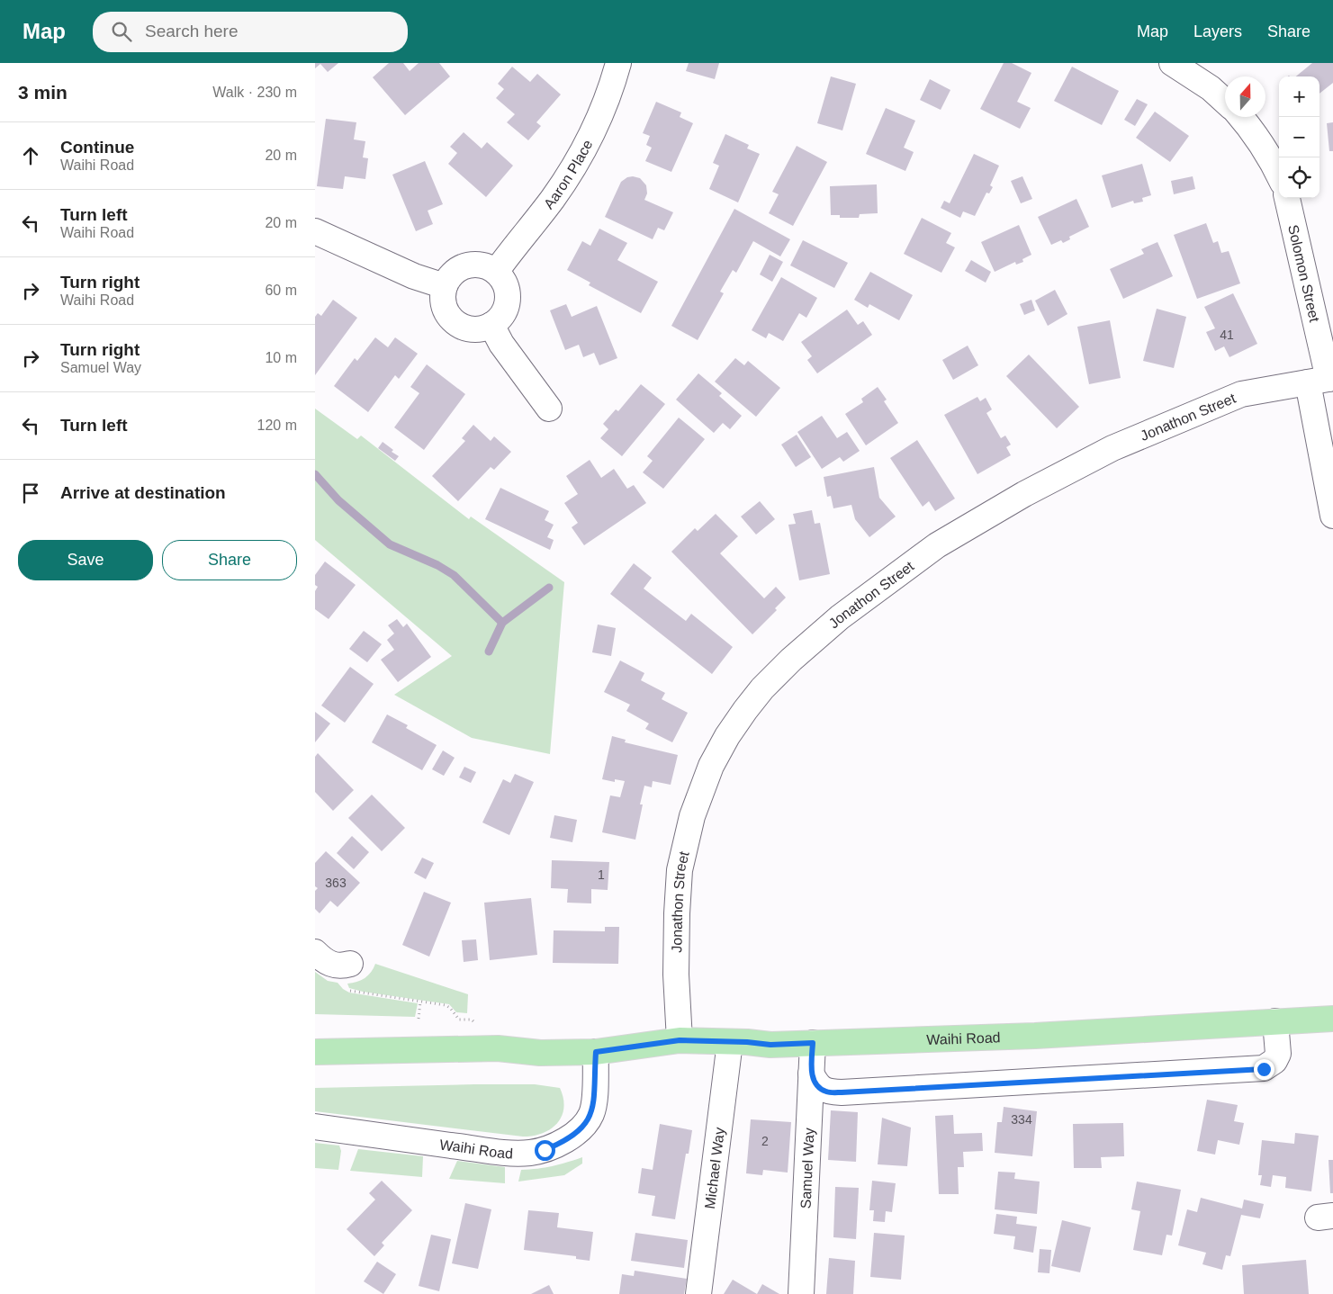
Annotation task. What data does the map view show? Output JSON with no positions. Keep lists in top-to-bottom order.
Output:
{
  "streets": {
    "main road": ["Waihi Road"],
    "street": [
      "Aaron Place",
      "Solomon Street",
      "Jonathon Street",
      "Michael Way",
      "Samuel Way"
    ]
  },
  "crossings": [
    ["Solomon Street", "Jonathon Street"],
    ["Jonathon Street", "Waihi Road"],
    ["Waihi Road", "Michael Way"],
    ["Waihi Road", "Samuel Way"]
  ],
  "house_numbers": [
    "41",
    "1",
    "363",
    "334",
    "2"
  ],
  "north": "top",
  "page": {
    "header": "Map",
    "search": "Search here",
    "nav": ["Map", "Layers", "Share"],
    "heading": ["3 min", "Walk · 230 m"],
    "map_buttons": ["+", "−"],
    "list": [
      ["Continue", "Waihi Road", "20 m"],
      ["Turn left", "Waihi Road", "20 m"],
      ["Turn right", "Waihi Road", "60 m"],
      ["Turn right", "Samuel Way", "10 m"],
      ["Turn left", "120 m"],
      "Arrive at destination"
    ],
    "buttons": ["Save", "Share"]
  }
}
